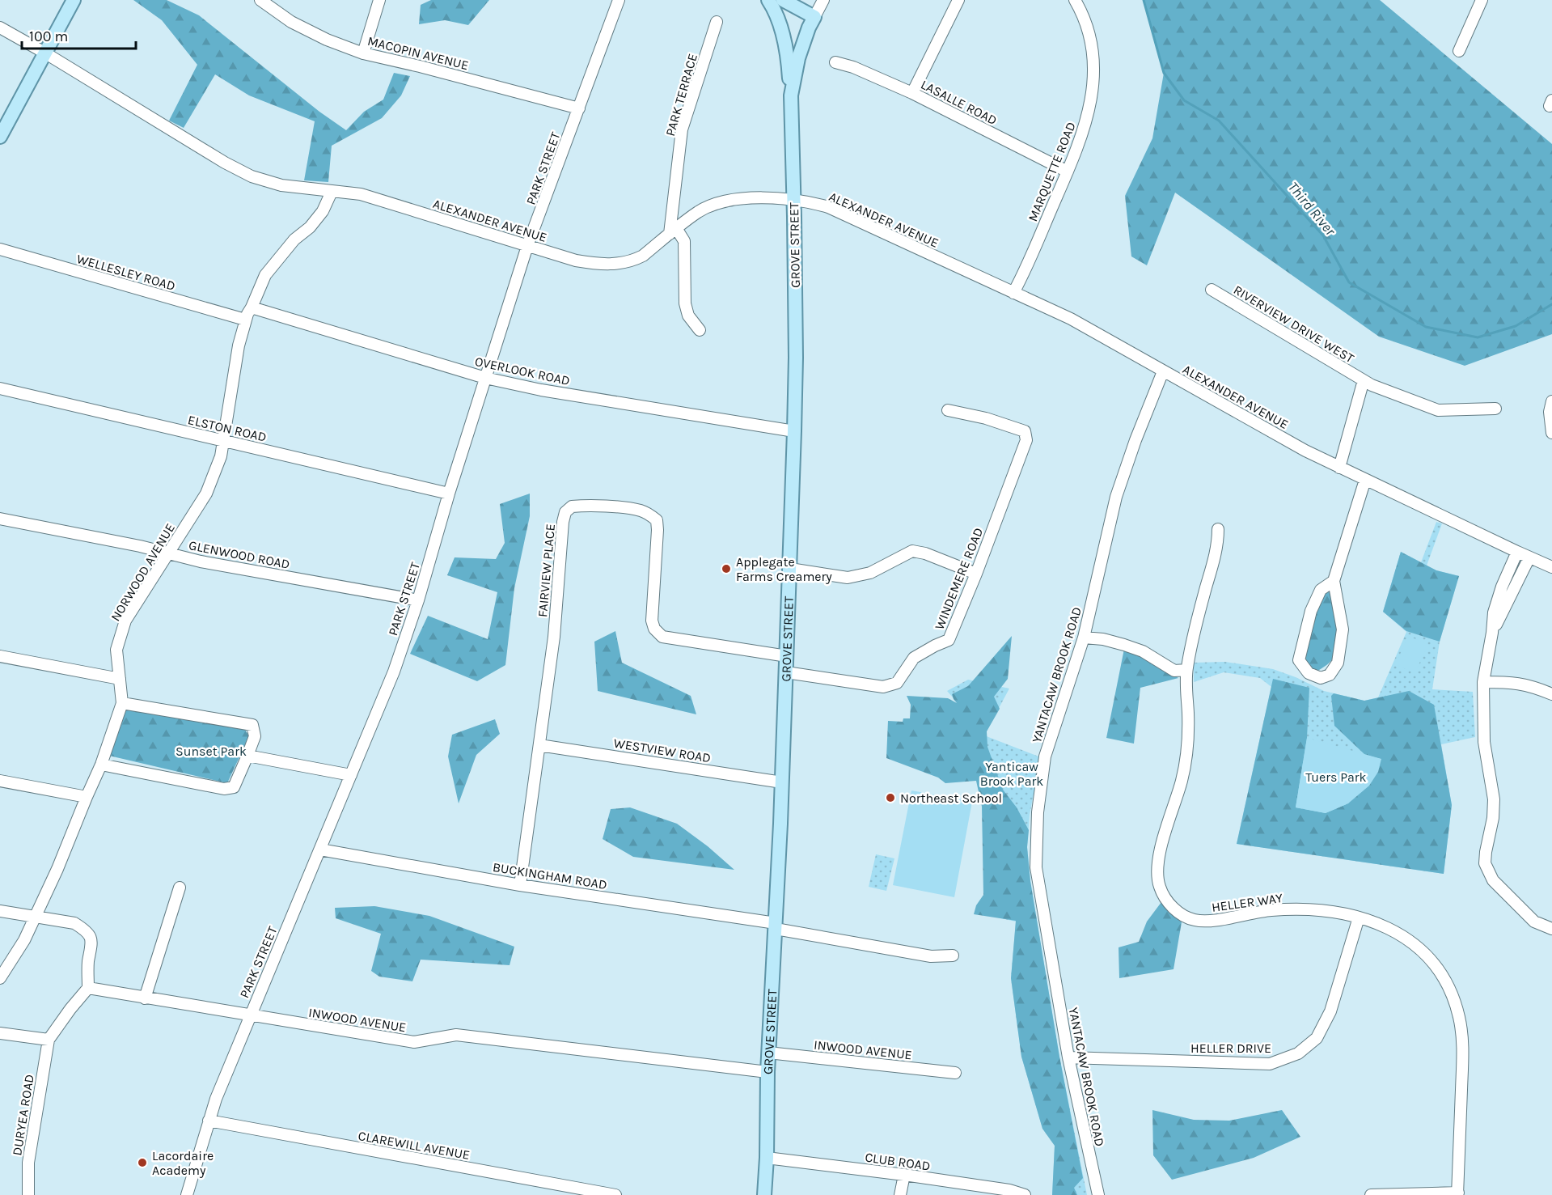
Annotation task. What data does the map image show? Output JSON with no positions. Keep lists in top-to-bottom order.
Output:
{
  "streets": {
    "main road": ["GROVE STREET"],
    "street": [
      "MACOPIN AVENUE",
      "PARK TERRACE",
      "LASALLE ROAD",
      "PARK STREET",
      "MARQUETTE ROAD",
      "ALEXANDER AVENUE",
      "WELLESLEY ROAD",
      "RIVERVIEW DRIVE WEST",
      "OVERLOOK ROAD",
      "ELSTON ROAD",
      "GLENWOOD ROAD",
      "FAIRVIEW PLACE",
      "NORWOOD AVENUE",
      "WINDEMERE ROAD",
      "YANTACAW BROOK ROAD",
      "WESTVIEW ROAD",
      "BUCKINGHAM ROAD",
      "HELLER WAY",
      "INWOOD AVENUE",
      "HELLER DRIVE",
      "DURYEA ROAD",
      "CLAREWILL AVENUE",
      "CLUB ROAD"
    ]
  },
  "crossings": [
    ["MACOPIN AVENUE", "PARK STREET"],
    ["PARK TERRACE", "ALEXANDER AVENUE"],
    ["LASALLE ROAD", "MARQUETTE ROAD"],
    ["PARK STREET", "ALEXANDER AVENUE"],
    ["PARK STREET", "OVERLOOK ROAD"],
    ["PARK STREET", "ELSTON ROAD"],
    ["PARK STREET", "GLENWOOD ROAD"],
    ["PARK STREET", "BUCKINGHAM ROAD"],
    ["PARK STREET", "INWOOD AVENUE"],
    ["PARK STREET", "CLAREWILL AVENUE"],
    ["MARQUETTE ROAD", "ALEXANDER AVENUE"],
    ["ALEXANDER AVENUE", "GROVE STREET"],
    ["ALEXANDER AVENUE", "NORWOOD AVENUE"],
    ["ALEXANDER AVENUE", "YANTACAW BROOK ROAD"],
    ["GROVE STREET", "OVERLOOK ROAD"],
    ["GROVE STREET", "FAIRVIEW PLACE"],
    ["GROVE STREET", "WINDEMERE ROAD"],
    ["GROVE STREET", "WESTVIEW ROAD"],
    ["GROVE STREET", "BUCKINGHAM ROAD"],
    ["GROVE STREET", "INWOOD AVENUE"],
    ["GROVE STREET", "CLUB ROAD"],
    ["WELLESLEY ROAD", "NORWOOD AVENUE"],
    ["OVERLOOK ROAD", "NORWOOD AVENUE"],
    ["ELSTON ROAD", "NORWOOD AVENUE"],
    ["GLENWOOD ROAD", "NORWOOD AVENUE"],
    ["FAIRVIEW PLACE", "WESTVIEW ROAD"],
    ["FAIRVIEW PLACE", "BUCKINGHAM ROAD"],
    ["YANTACAW BROOK ROAD", "HELLER DRIVE"],
    ["HELLER WAY", "HELLER DRIVE"]
  ],
  "water": ["Third River"],
  "parks": ["Sunset Park", "Yanticaw Brook Park", "Tuers Park"],
  "places": ["Applegate Farms Creamery", "Northeast School", "Lacordaire Academy"],
  "scale_bar": "100 m"
}
